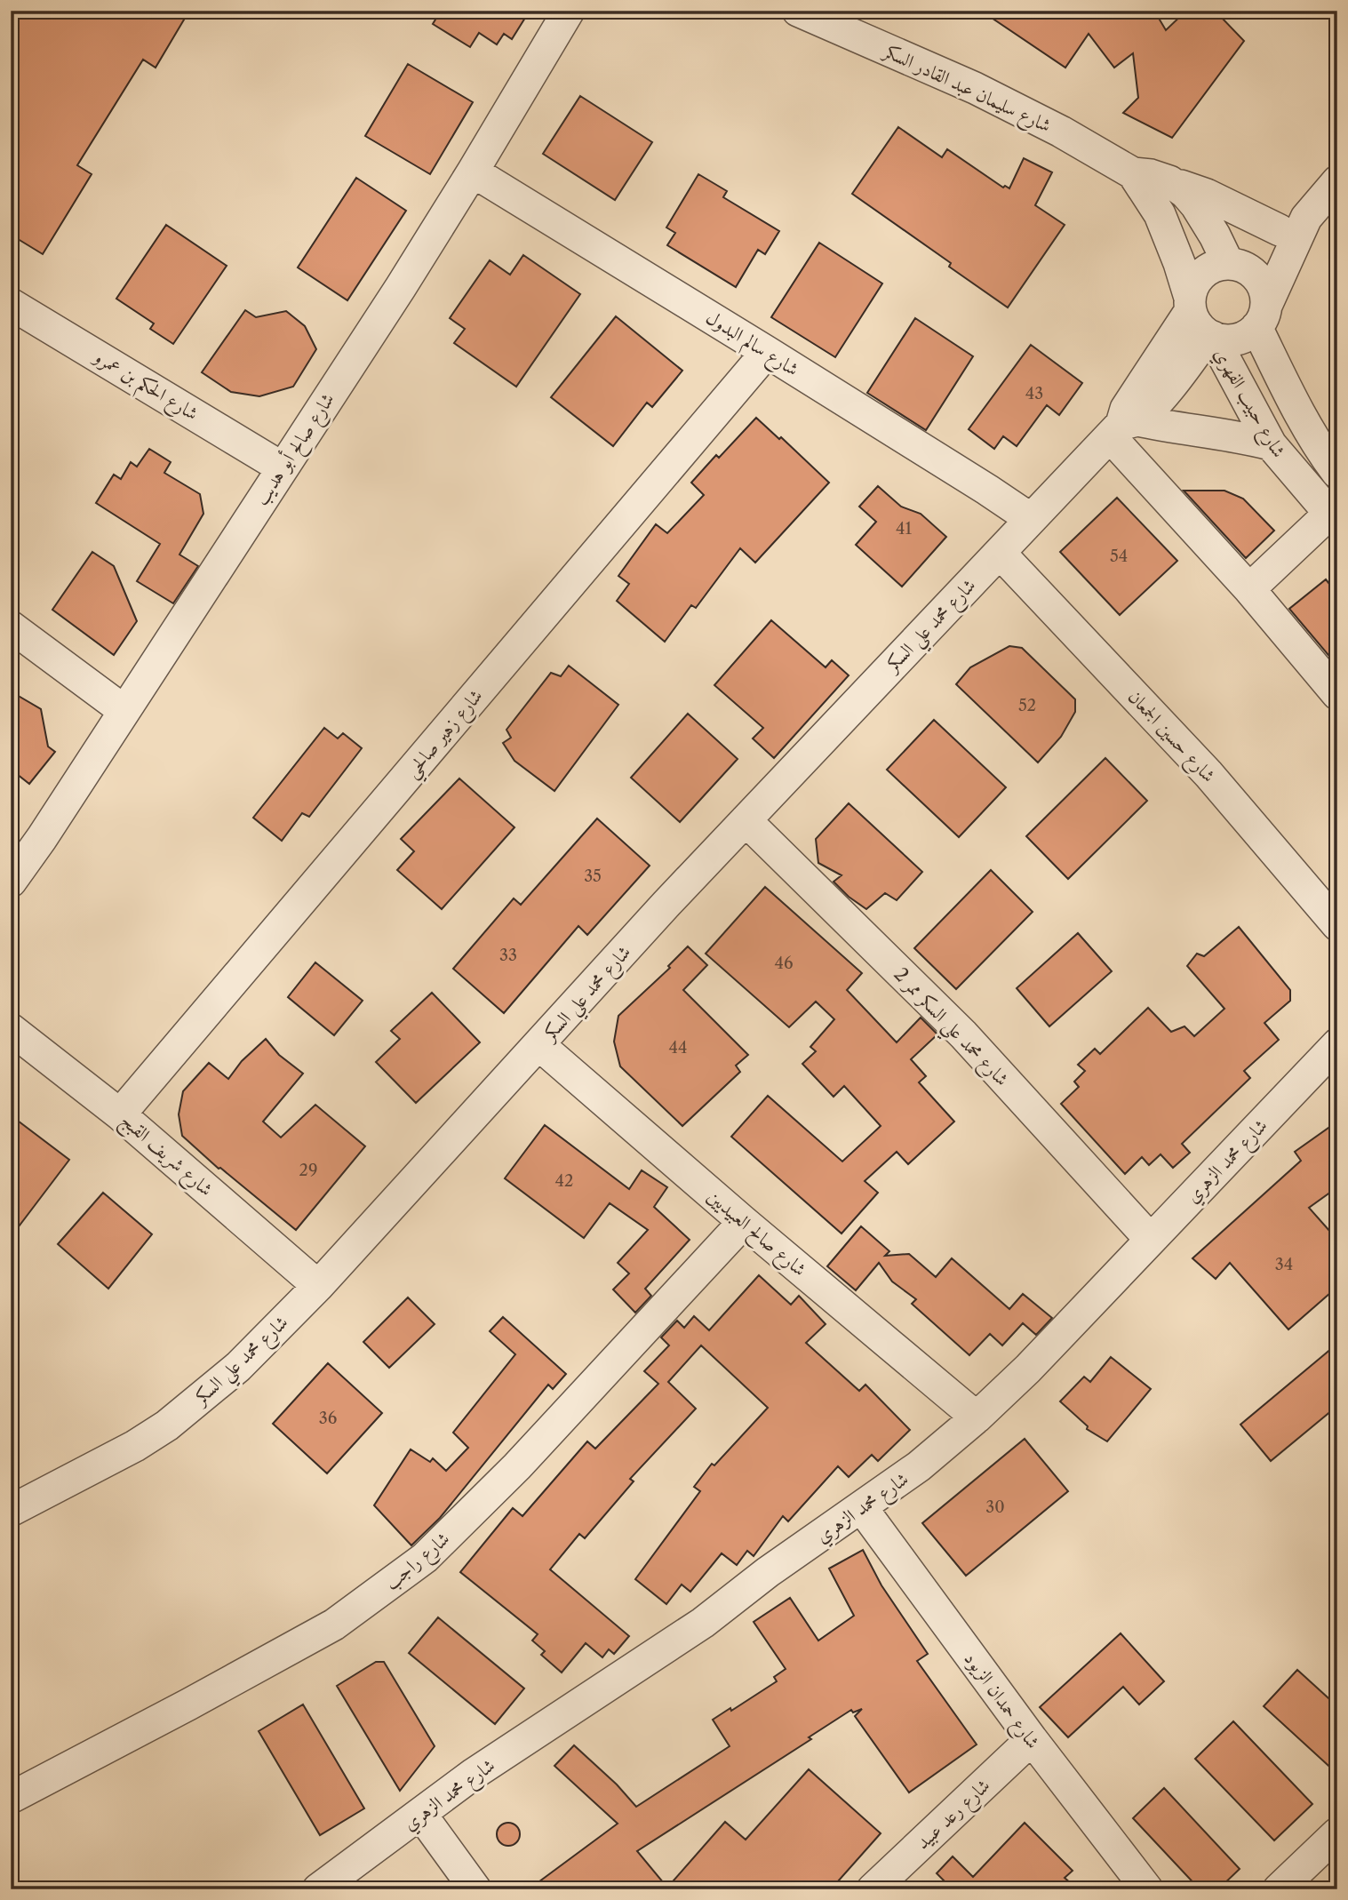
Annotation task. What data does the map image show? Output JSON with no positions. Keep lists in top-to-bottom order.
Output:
{
  "streets": {
    "street": [
      "شارع سليمان عبد القادر السكر",
      "شارع سالم البدول",
      "شارع الحكم بن عمرو",
      "شارع حبيب الفهري",
      "شارع صالح أبو هديب",
      "شارع محمد علي السكر",
      "شارع زهير صالحي",
      "شارع حسين الجمعان",
      "شارع محمد علي السكر ممر 2",
      "شارع شريف القبج",
      "شارع محمد الزهري",
      "شارع صالح العبيديين",
      "شارع راجب",
      "شارع حمدان الزيود",
      "شارع رعد عبيد"
    ]
  },
  "crossings": [
    ["شارع سليمان عبد القادر السكر", "شارع حبيب الفهري"],
    ["شارع سليمان عبد القادر السكر", "شارع محمد علي السكر"],
    ["شارع سالم البدول", "شارع صالح أبو هديب"],
    ["شارع سالم البدول", "شارع محمد علي السكر"],
    ["شارع سالم البدول", "شارع زهير صالحي"],
    ["شارع الحكم بن عمرو", "شارع صالح أبو هديب"],
    ["شارع حبيب الفهري", "شارع محمد علي السكر"],
    ["شارع محمد علي السكر", "شارع حسين الجمعان"],
    ["شارع محمد علي السكر", "شارع محمد علي السكر ممر 2"],
    ["شارع محمد علي السكر", "شارع شريف القبج"],
    ["شارع محمد علي السكر", "شارع صالح العبيديين"],
    ["شارع زهير صالحي", "شارع شريف القبج"],
    ["شارع محمد علي السكر ممر 2", "شارع محمد الزهري"],
    ["شارع محمد الزهري", "شارع صالح العبيديين"],
    ["شارع محمد الزهري", "شارع حمدان الزيود"],
    ["شارع صالح العبيديين", "شارع راجب"],
    ["شارع حمدان الزيود", "شارع رعد عبيد"]
  ],
  "house_numbers": [
    "43",
    "41",
    "54",
    "52",
    "35",
    "33",
    "46",
    "44",
    "29",
    "42",
    "34",
    "36",
    "30"
  ]
}
